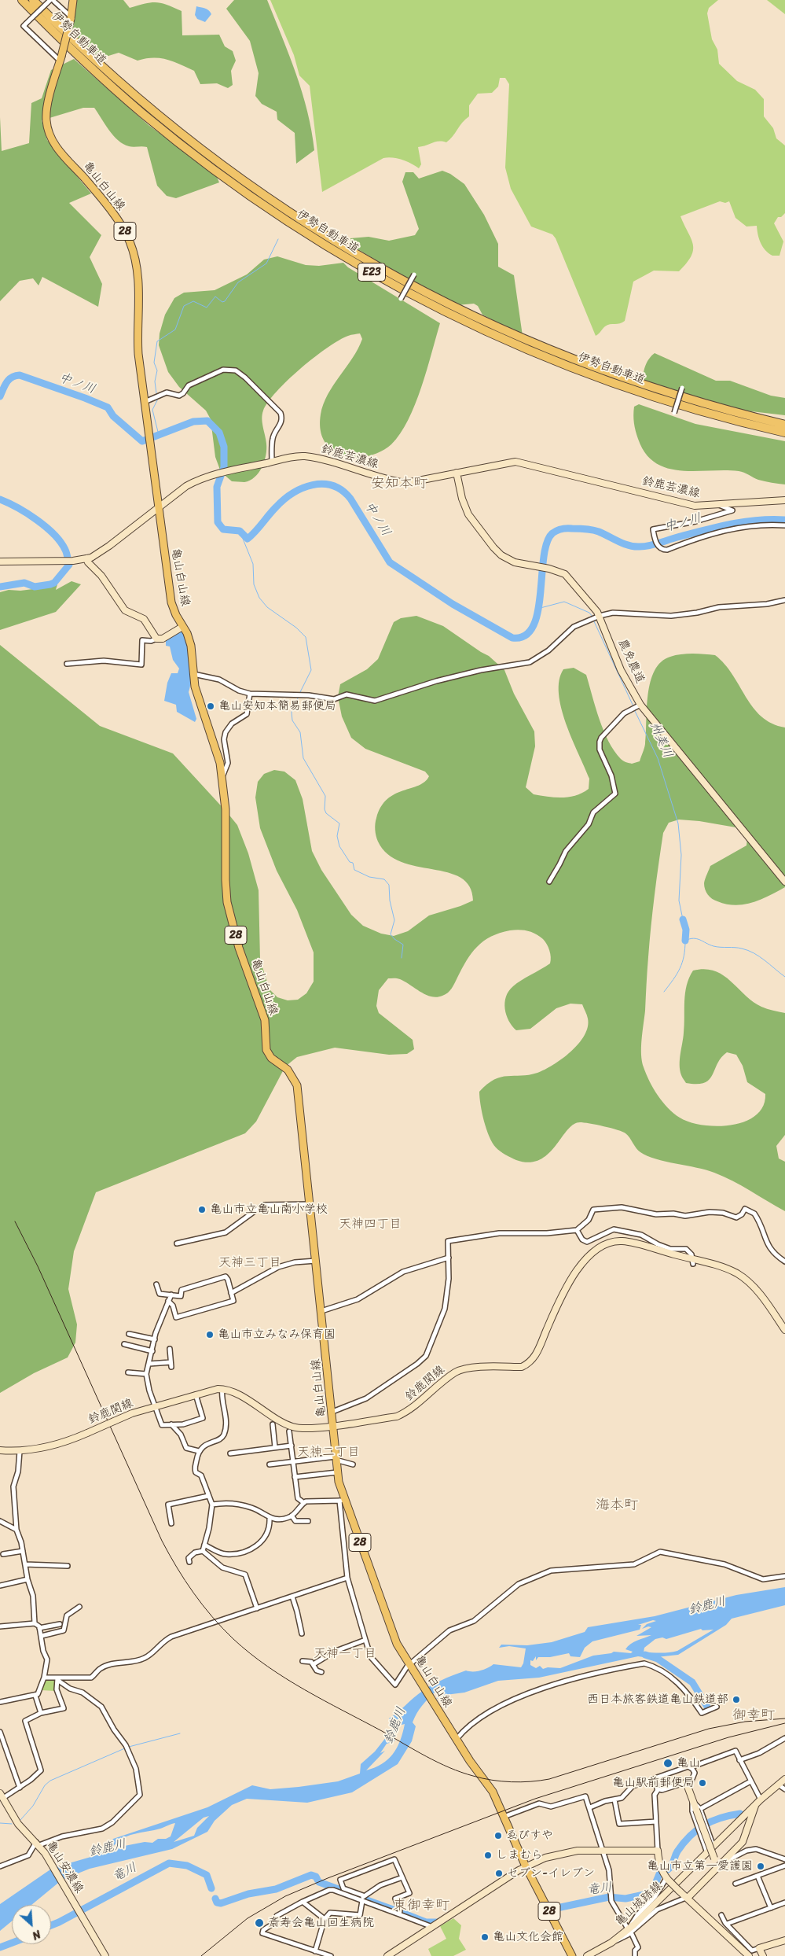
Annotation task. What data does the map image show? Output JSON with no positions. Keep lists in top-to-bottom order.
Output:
{
  "streets": {
    "highway": ["伊勢自動車道", "E23"],
    "main road": [
      "亀山白山線",
      "28",
      "鈴鹿芸濃線",
      "農免農道",
      "鈴鹿関線",
      "亀山安濃線",
      "亀山城跡線"
    ]
  },
  "crossings": [
    ["亀山白山線", "鈴鹿芸濃線"],
    ["亀山白山線", "鈴鹿関線"],
    ["鈴鹿芸濃線", "農免農道"]
  ],
  "districts": [
    "安知本町",
    "天神四丁目",
    "天神三丁目",
    "天神二丁目",
    "海本町",
    "天神一丁目",
    "御幸町",
    "東御幸町"
  ],
  "water": [
    "中ノ川",
    "州美川",
    "鈴鹿川",
    "竜川"
  ],
  "places": [
    "亀山安知本簡易郵便局",
    "亀山市立亀山南小学校",
    "亀山市立みなみ保育園",
    "西日本旅客鉄道亀山鉄道部",
    "亀山",
    "亀山駅前郵便局",
    "ゑびすや",
    "しまむら",
    "亀山市立第一愛護園",
    "セブン-イレブン",
    "斎寿会亀山回生病院",
    "亀山文化会館"
  ],
  "north": "bottom right"
}
